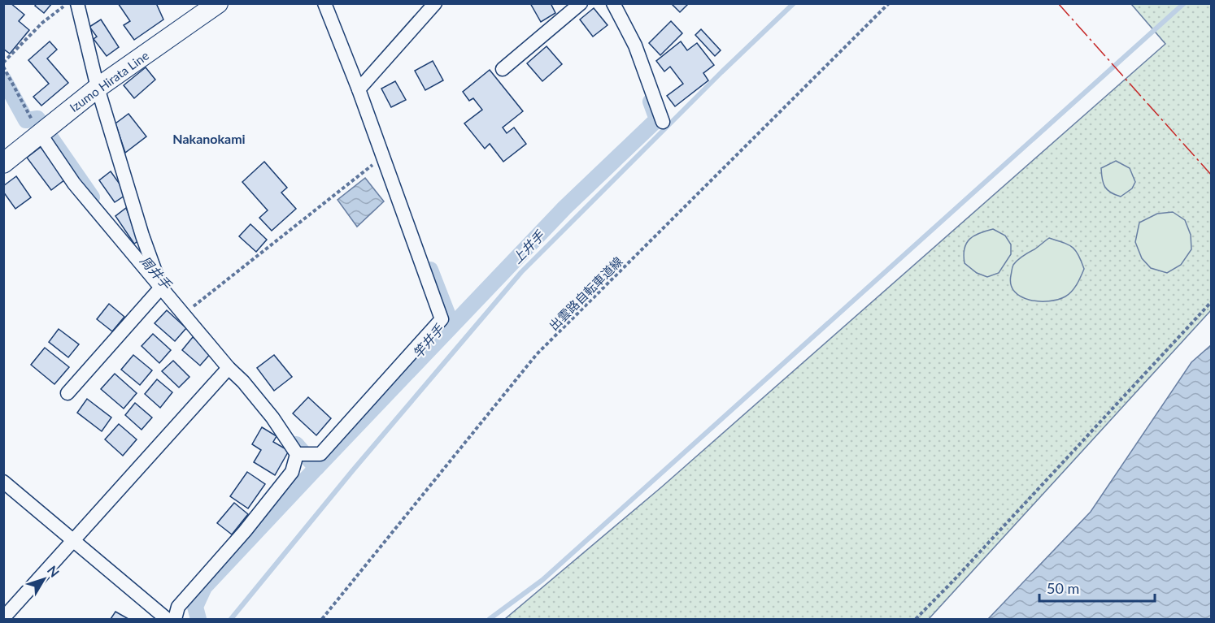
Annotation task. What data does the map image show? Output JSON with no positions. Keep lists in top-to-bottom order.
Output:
{
  "streets": {
    "main road": ["Izumo Hirata Line"],
    "path": ["出雲路自転車道線"]
  },
  "districts": ["Nakanokami"],
  "water": ["上井手", "周井手", "竿井手"],
  "scale_bar": "50 m",
  "north": "top right"
}
